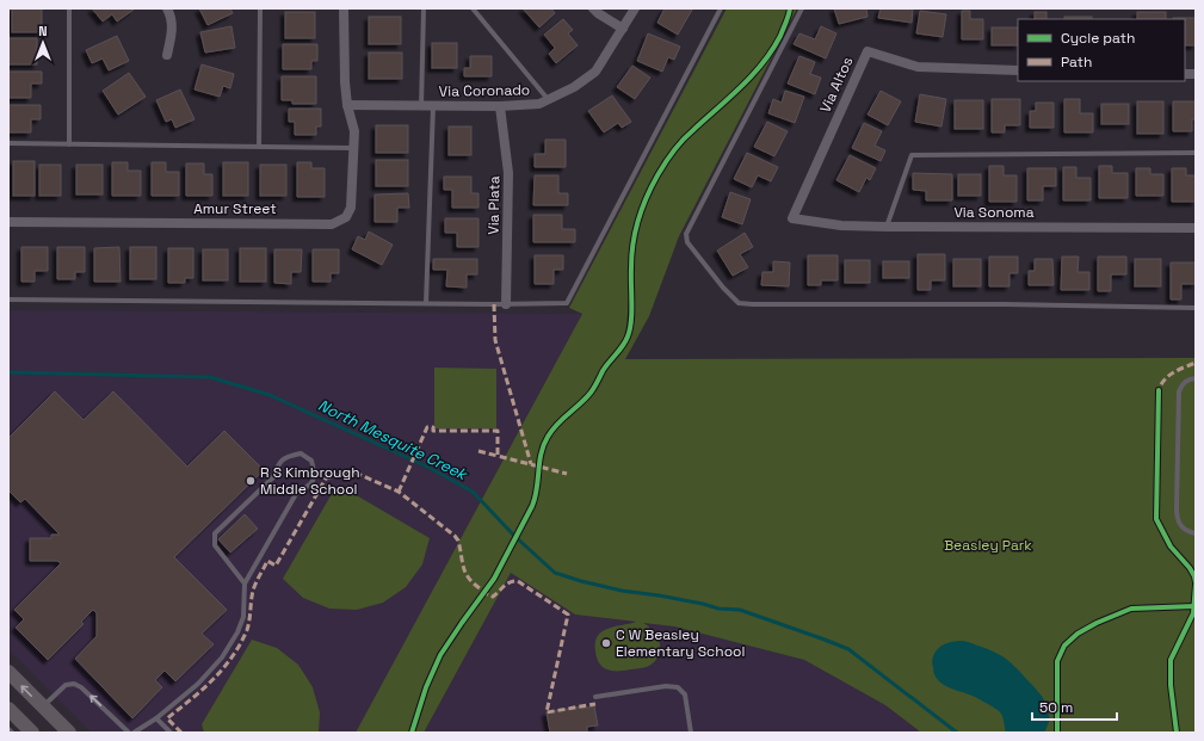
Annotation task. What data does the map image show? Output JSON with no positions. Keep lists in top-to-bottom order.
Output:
{
  "streets": {
    "street": [
      "Via Altos",
      "Via Coronado",
      "Via Plata",
      "Amur Street",
      "Via Sonoma"
    ]
  },
  "crossings": [
    ["Via Altos", "Via Sonoma"],
    ["Via Coronado", "Via Plata"],
    ["Via Coronado", "Amur Street"]
  ],
  "water": ["North Mesquite Creek"],
  "parks": ["Beasley Park"],
  "places": ["R S Kimbrough Middle School", "C W Beasley Elementary School"],
  "legend": ["Cycle path", "Path"],
  "scale_bar": "50 m",
  "north": "top"
}
